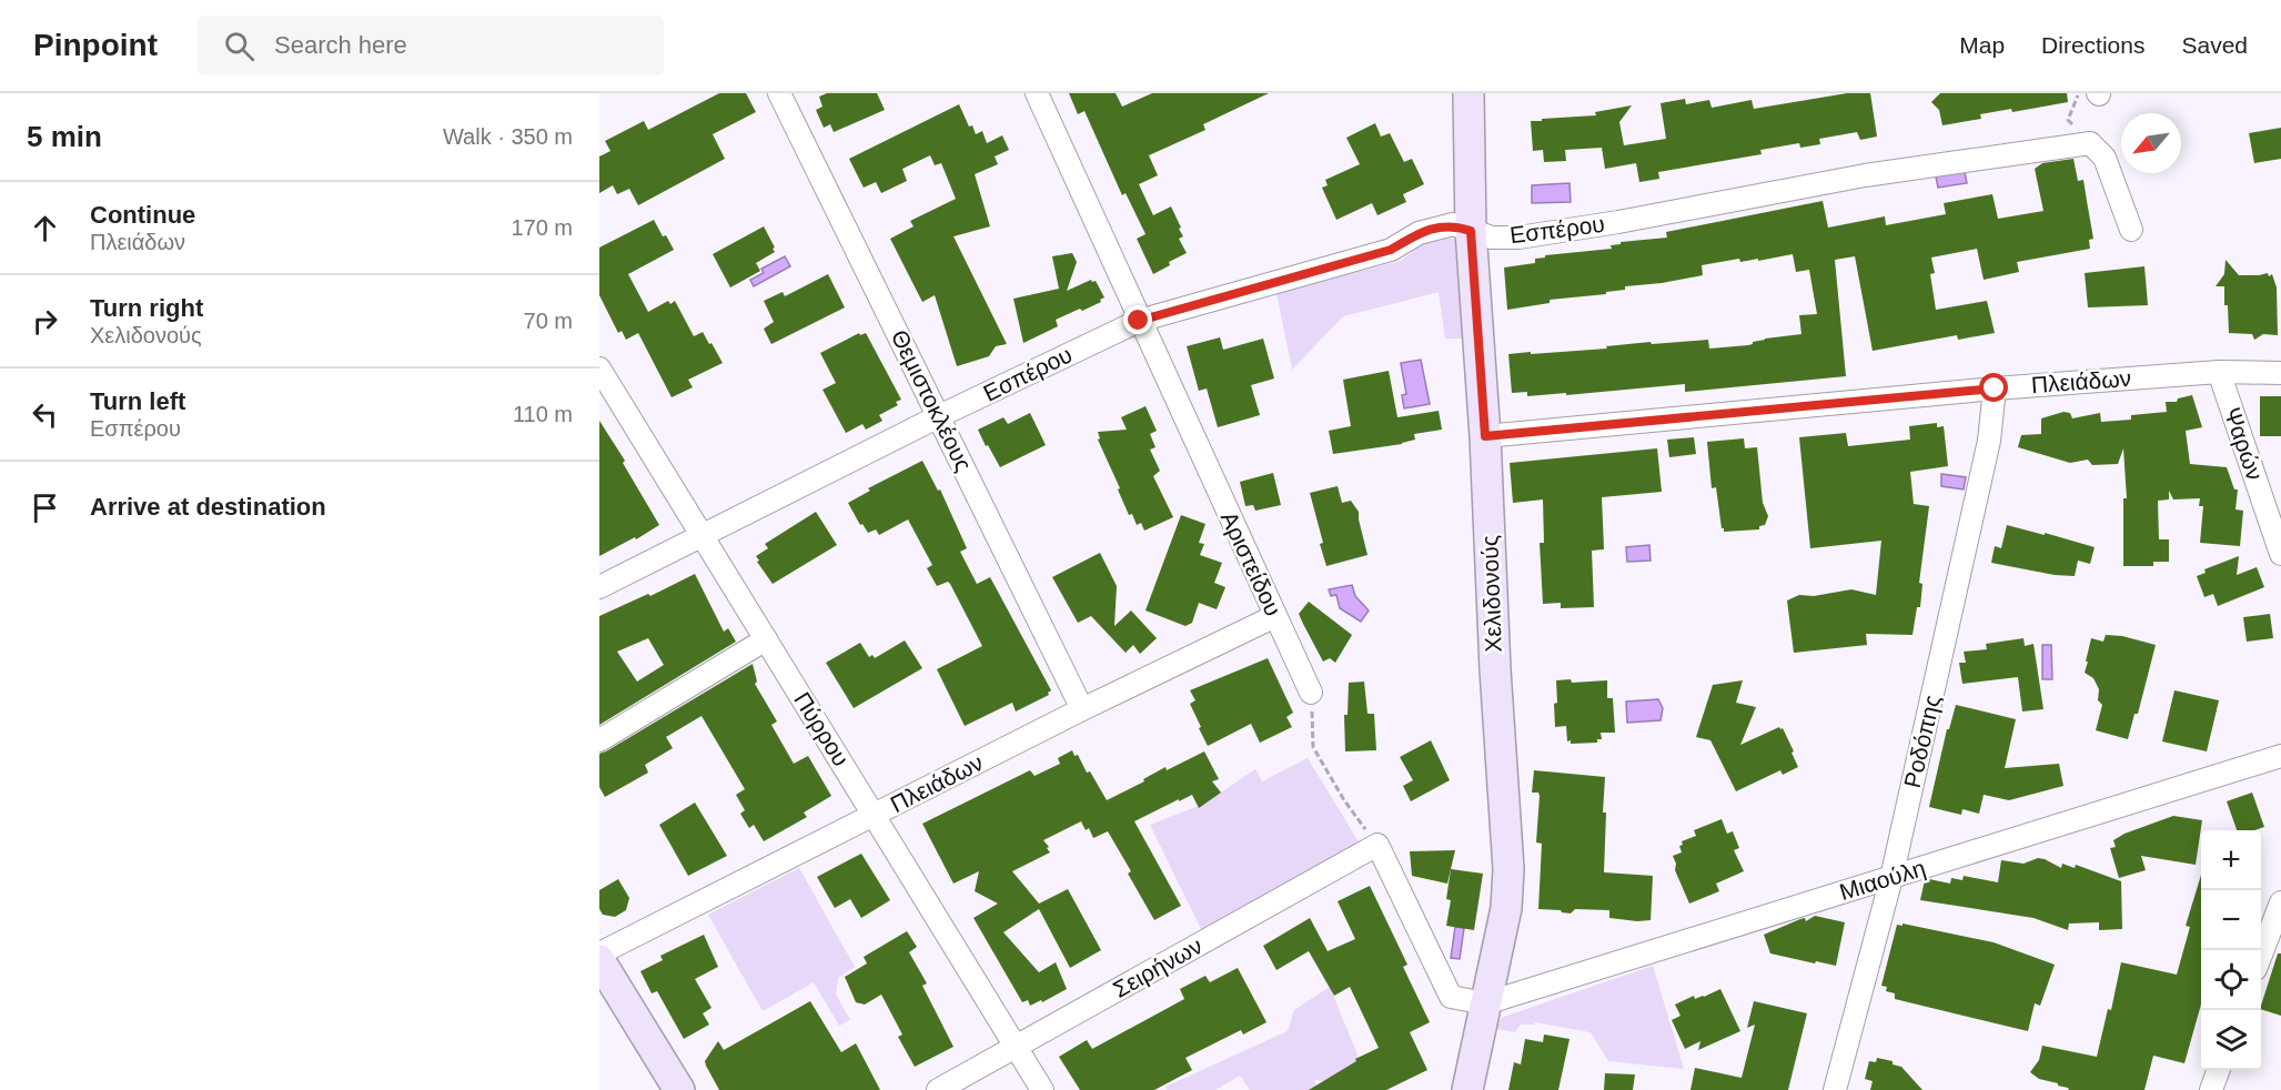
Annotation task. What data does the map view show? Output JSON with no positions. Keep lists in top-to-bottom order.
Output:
{
  "streets": {
    "street": [
      "Εσπέρου",
      "Πλειάδων",
      "Θεμιστοκλέους",
      "Ψαρών",
      "Αριστείδου",
      "Χελιδονούς",
      "Πύρρου",
      "Ροδόπης",
      "Μιαούλη",
      "Σειρήνων"
    ]
  },
  "crossings": [
    ["Εσπέρου", "Θεμιστοκλέους"],
    ["Εσπέρου", "Αριστείδου"],
    ["Εσπέρου", "Χελιδονούς"],
    ["Εσπέρου", "Πύρρου"],
    ["Πλειάδων", "Θεμιστοκλέους"],
    ["Πλειάδων", "Ψαρών"],
    ["Πλειάδων", "Αριστείδου"],
    ["Πλειάδων", "Χελιδονούς"],
    ["Πλειάδων", "Πύρρου"],
    ["Πλειάδων", "Ροδόπης"],
    ["Χελιδονούς", "Μιαούλη"],
    ["Πύρρου", "Σειρήνων"],
    ["Ροδόπης", "Μιαούλη"]
  ],
  "north": "bottom left",
  "page": {
    "header": "Pinpoint",
    "search": "Search here",
    "nav": ["Map", "Directions", "Saved"],
    "heading": ["5 min", "Walk · 350 m"],
    "list": [
      ["Continue", "Πλειάδων", "170 m"],
      ["Turn right", "Χελιδονούς", "70 m"],
      ["Turn left", "Εσπέρου", "110 m"],
      "Arrive at destination"
    ],
    "map_buttons": ["+", "−"]
  }
}
